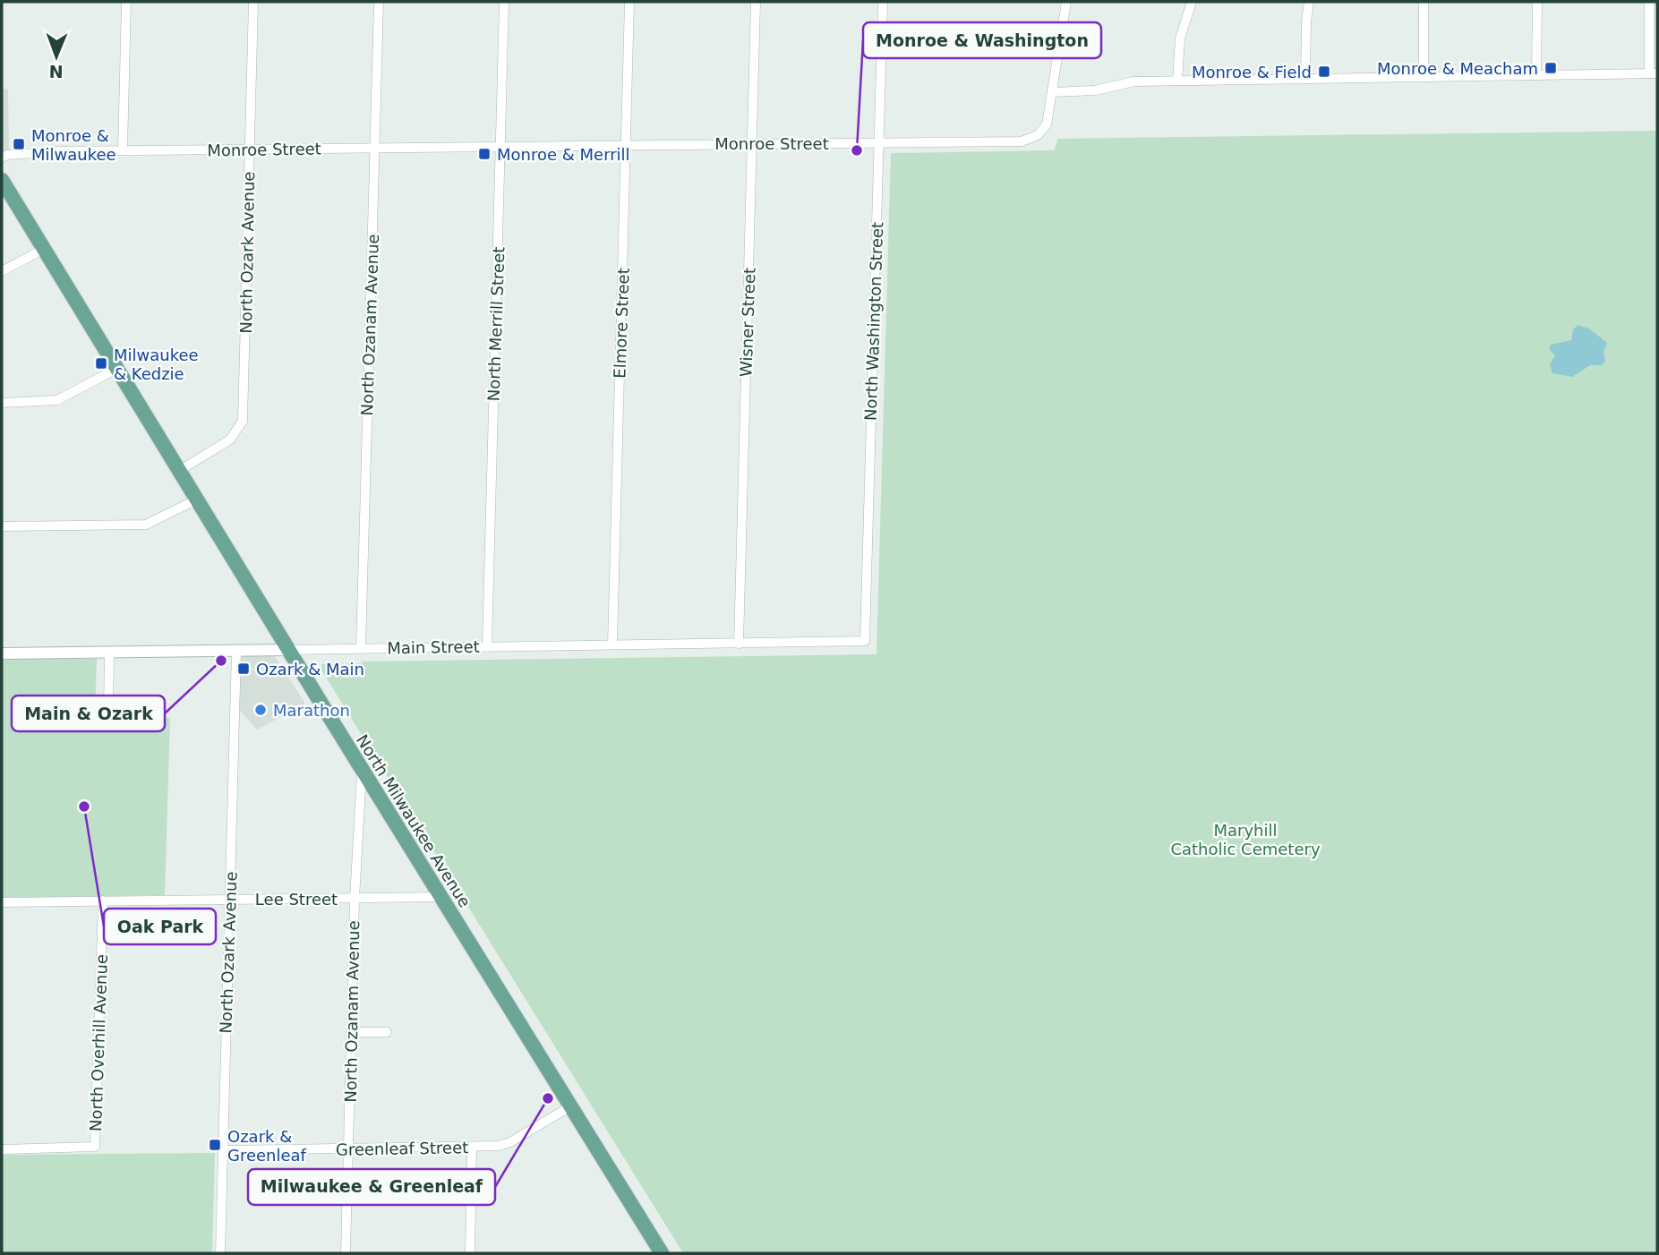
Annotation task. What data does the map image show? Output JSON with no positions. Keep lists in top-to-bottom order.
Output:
{
  "streets": {
    "main road": ["North Milwaukee Avenue"],
    "street": [
      "Monroe Street",
      "North Ozark Avenue",
      "North Washington Street",
      "Wisner Street",
      "Elmore Street",
      "North Merrill Street",
      "North Ozanam Avenue",
      "Main Street",
      "Lee Street",
      "North Overhill Avenue",
      "Greenleaf Street"
    ]
  },
  "crossings": [
    ["Monroe Street", "North Ozark Avenue"],
    ["Monroe Street", "North Washington Street"],
    ["Monroe Street", "Wisner Street"],
    ["Monroe Street", "Elmore Street"],
    ["Monroe Street", "North Merrill Street"],
    ["Monroe Street", "North Ozanam Avenue"],
    ["North Ozark Avenue", "Main Street"],
    ["North Ozark Avenue", "North Milwaukee Avenue"],
    ["North Ozark Avenue", "Lee Street"],
    ["North Ozark Avenue", "Greenleaf Street"],
    ["North Washington Street", "Main Street"],
    ["Wisner Street", "Main Street"],
    ["Elmore Street", "Main Street"],
    ["North Merrill Street", "Main Street"],
    ["North Ozanam Avenue", "Main Street"],
    ["North Ozanam Avenue", "North Milwaukee Avenue"],
    ["North Ozanam Avenue", "Lee Street"],
    ["North Ozanam Avenue", "Greenleaf Street"],
    ["Main Street", "North Milwaukee Avenue"],
    ["North Milwaukee Avenue", "Lee Street"],
    ["North Milwaukee Avenue", "Greenleaf Street"],
    ["Lee Street", "North Overhill Avenue"]
  ],
  "parks": ["Maryhill Catholic Cemetery"],
  "places": {
    "transit": [
      "Monroe & Meacham",
      "Monroe & Field",
      "Monroe & Milwaukee",
      "Monroe & Merrill",
      "Milwaukee & Kedzie",
      "Ozark & Main",
      "Ozark & Greenleaf"
    ],
    "other": [
      "Monroe & Washington",
      "Main & Ozark",
      "Marathon",
      "Oak Park",
      "Milwaukee & Greenleaf"
    ]
  },
  "north": "bottom"
}
